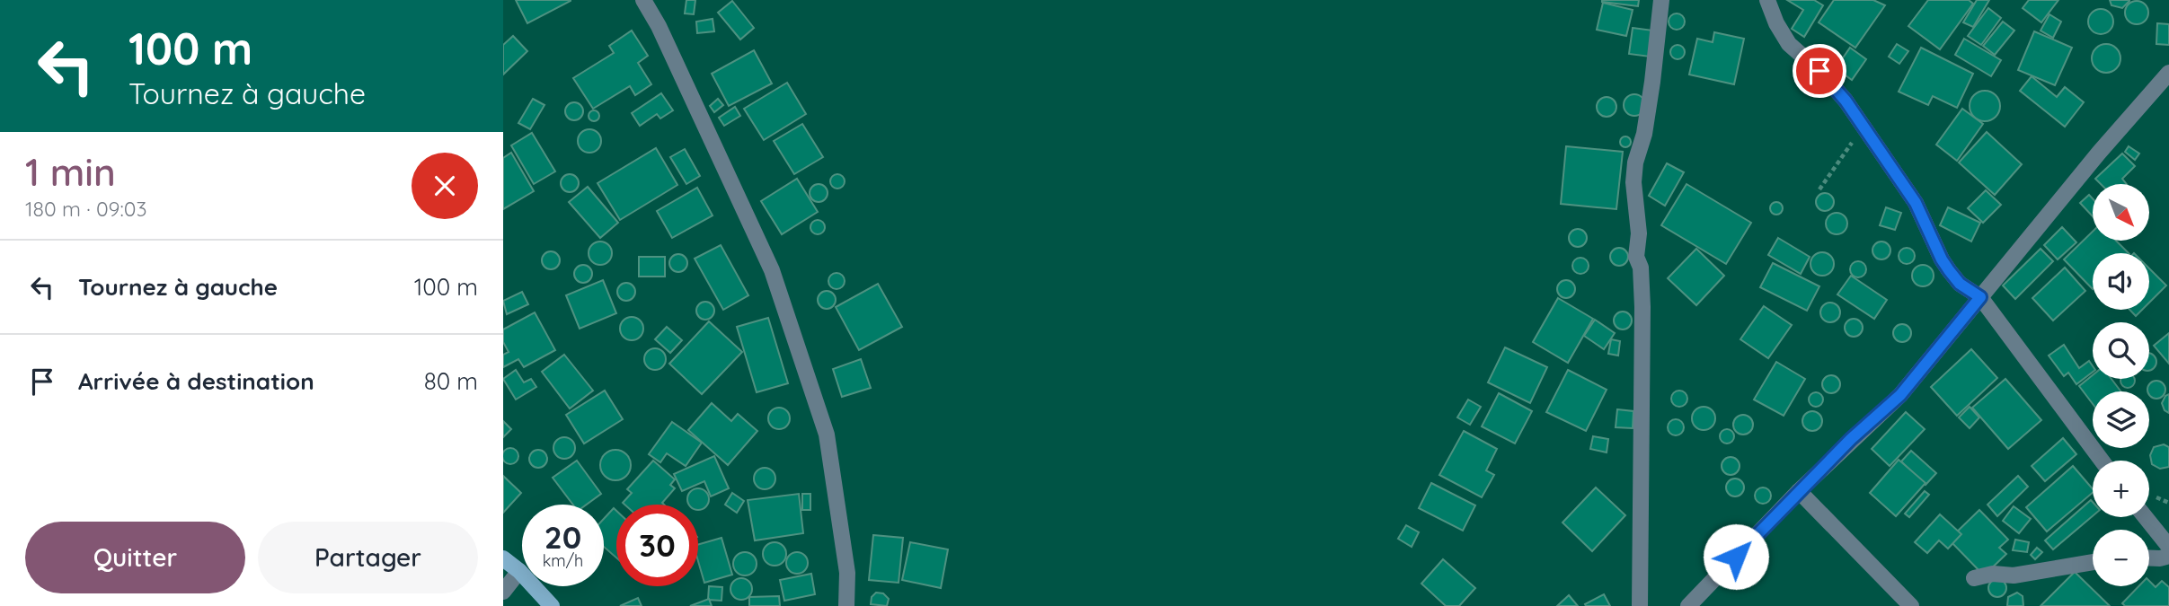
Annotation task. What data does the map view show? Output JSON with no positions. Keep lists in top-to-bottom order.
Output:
{
  "north": "bottom right",
  "page": {
    "turn": ["100 m", "Tournez à gauche"],
    "heading": ["1 min", "180 m · 09:03"],
    "map_buttons": ["+", "−"],
    "list": [
      {
        "name": "Tournez à gauche",
        "value": "100 m"
      },
      {
        "name": "Arrivée à destination",
        "value": "80 m"
      }
    ],
    "speed": "20 km/h",
    "limit": "30",
    "buttons": ["Quitter", "Partager"]
  }
}
